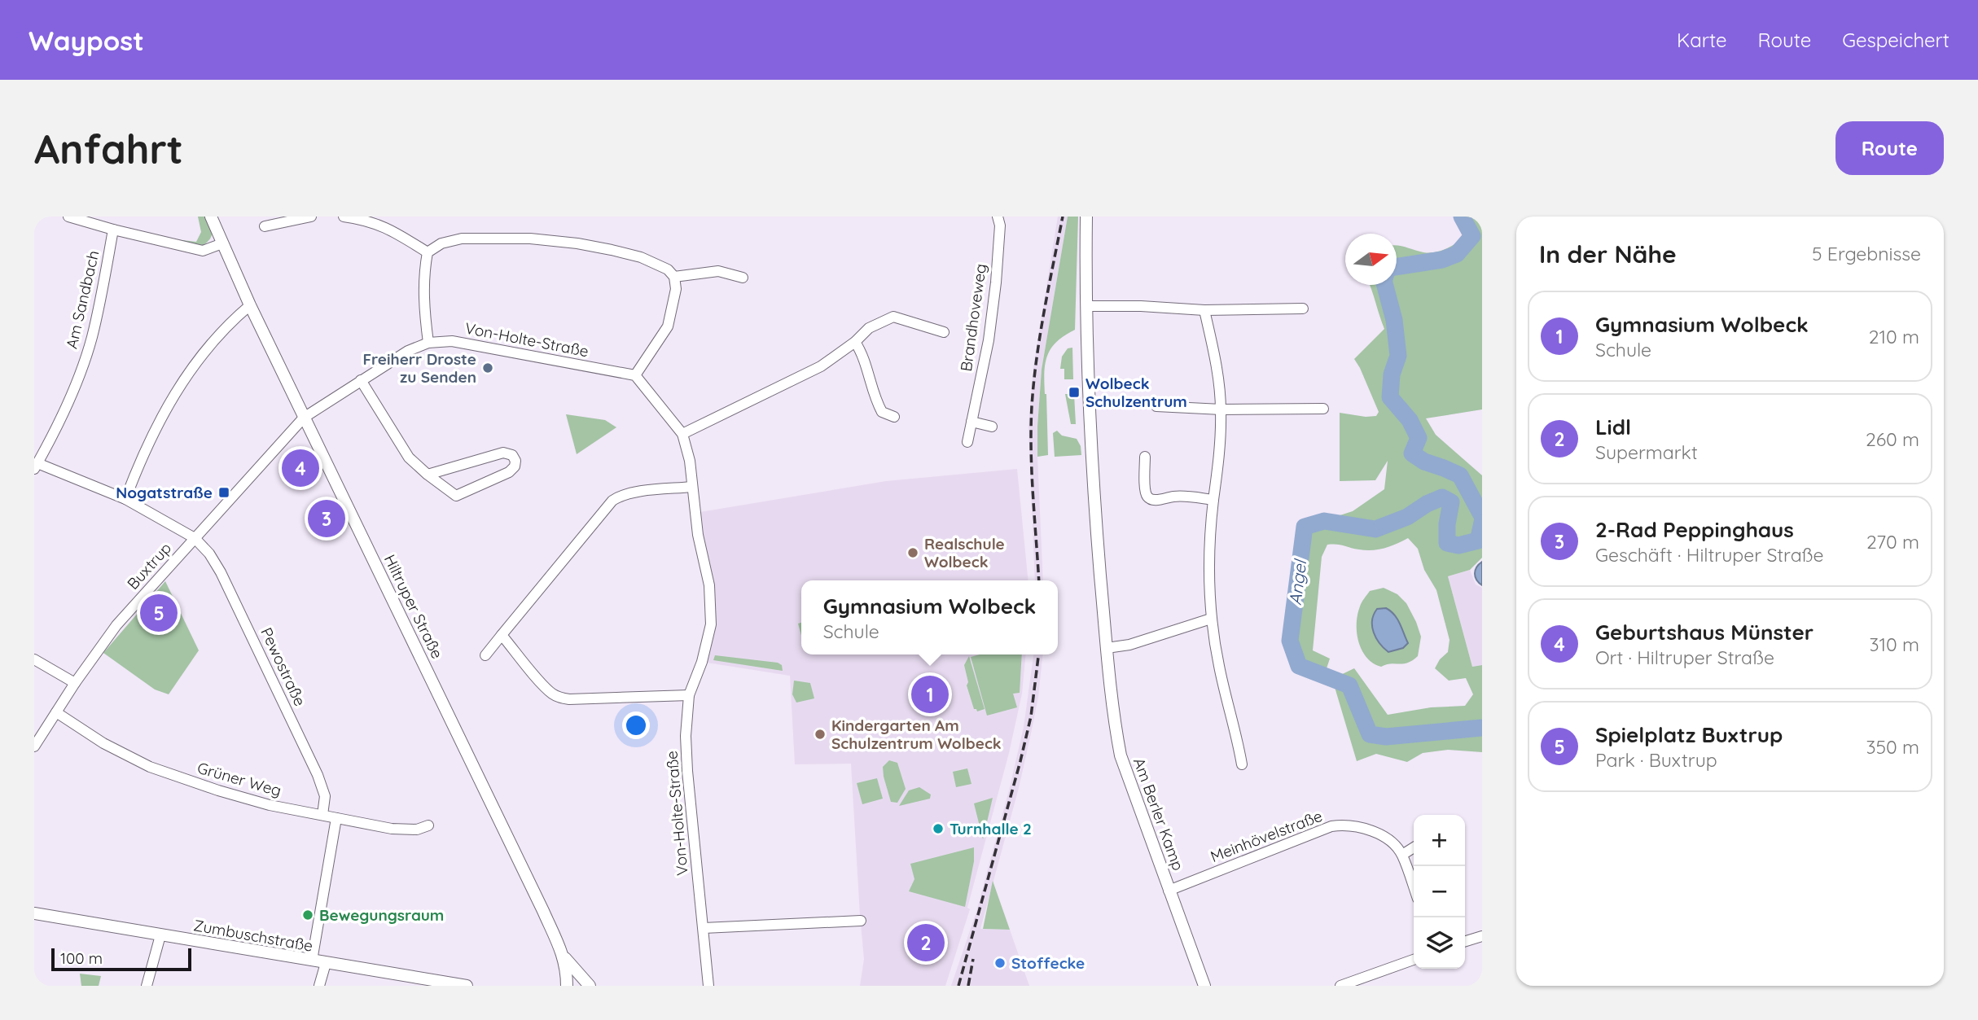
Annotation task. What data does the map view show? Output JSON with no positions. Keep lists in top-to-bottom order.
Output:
{
  "streets": {
    "street": [
      "Am Sandbach",
      "Brandhoveweg",
      "Von-Holte-Straße",
      "Buxtrup",
      "Hiltruper Straße",
      "Pewostraße",
      "Grüner Weg",
      "Am Berler Kamp",
      "Meinhövelstraße",
      "Zumbuschstraße"
    ]
  },
  "crossings": [
    ["Von-Holte-Straße", "Buxtrup"],
    ["Von-Holte-Straße", "Hiltruper Straße"],
    ["Buxtrup", "Hiltruper Straße"],
    ["Buxtrup", "Pewostraße"],
    ["Buxtrup", "Grüner Weg"],
    ["Pewostraße", "Grüner Weg"],
    ["Am Berler Kamp", "Meinhövelstraße"]
  ],
  "water": ["Angel"],
  "places": {
    "other": [
      "Freiherr Droste zu Senden",
      "Realschule Wolbeck",
      "Kindergarten Am Schulzentrum Wolbeck",
      "Turnhalle 2",
      "Bewegungsraum",
      "Stoffecke"
    ],
    "transit": ["Wolbeck Schulzentrum", "Nogatstraße"]
  },
  "scale_bar": "100 m",
  "north": "right",
  "page": {
    "header": "Waypost",
    "nav": ["Karte", "Route", "Gespeichert"],
    "buttons": "Route",
    "title": "Anfahrt",
    "heading": ["In der Nähe", "5 Ergebnisse"],
    "list": [
      {
        "mark": "1",
        "name": "Gymnasium Wolbeck",
        "note": "Schule",
        "value": "210 m"
      },
      {
        "mark": "2",
        "name": "Lidl",
        "note": "Supermarkt",
        "value": "260 m"
      },
      {
        "mark": "3",
        "name": "2-Rad Peppinghaus",
        "note": "Geschäft · Hiltruper Straße",
        "value": "270 m"
      },
      {
        "mark": "4",
        "name": "Geburtshaus Münster",
        "note": "Ort · Hiltruper Straße",
        "value": "310 m"
      },
      {
        "mark": "5",
        "name": "Spielplatz Buxtrup",
        "note": "Park · Buxtrup",
        "value": "350 m"
      }
    ],
    "pins": [
      "4",
      "3",
      "5",
      "1",
      "2"
    ],
    "popup": ["Gymnasium Wolbeck", "Schule"],
    "map_buttons": ["+", "−"],
    "scale": "100 m"
  }
}
